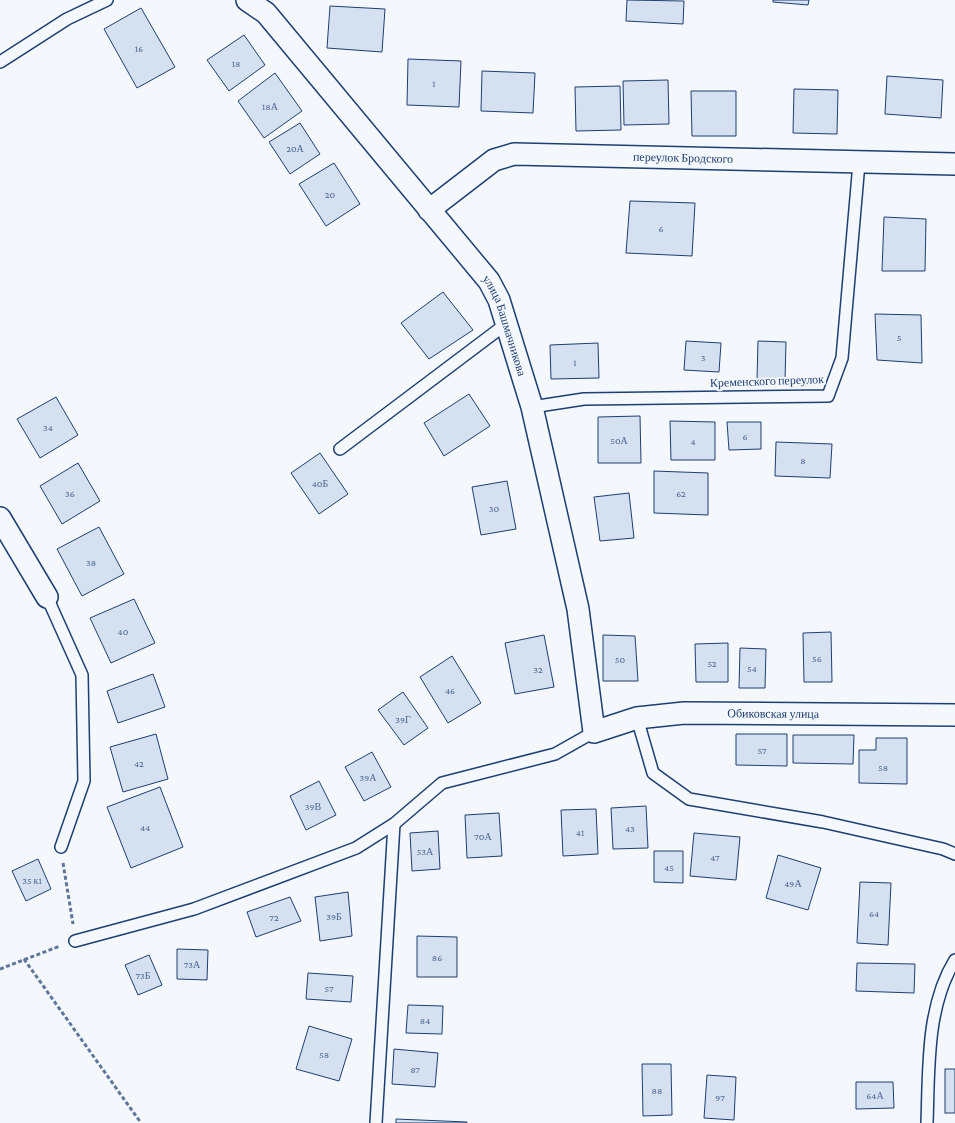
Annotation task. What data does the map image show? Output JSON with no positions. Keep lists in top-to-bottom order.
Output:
{
  "streets": {
    "street": ["переулок Бродского", "улица Башмачникова", "Обиковская улица"],
    "lane": ["Кременского переулок"]
  },
  "crossings": [
    ["переулок Бродского", "улица Башмачникова"],
    ["переулок Бродского", "Кременского переулок"],
    ["улица Башмачникова", "Кременского переулок"],
    ["улица Башмачникова", "Обиковская улица"]
  ],
  "house_numbers": [
    "16",
    "18",
    "1",
    "18А",
    "20А",
    "20",
    "6",
    "5",
    "3",
    "1",
    "34",
    "6",
    "50А",
    "4",
    "8",
    "40Б",
    "36",
    "62",
    "30",
    "38",
    "40",
    "56",
    "50",
    "52",
    "54",
    "32",
    "46",
    "39Г",
    "57",
    "42",
    "58",
    "39А",
    "39В",
    "44",
    "43",
    "41",
    "70А",
    "53А",
    "47",
    "45",
    "35 к1",
    "49А",
    "64",
    "39Б",
    "72",
    "86",
    "73А",
    "73Б",
    "57",
    "84",
    "58",
    "87",
    "88",
    "64А",
    "97"
  ]
}
